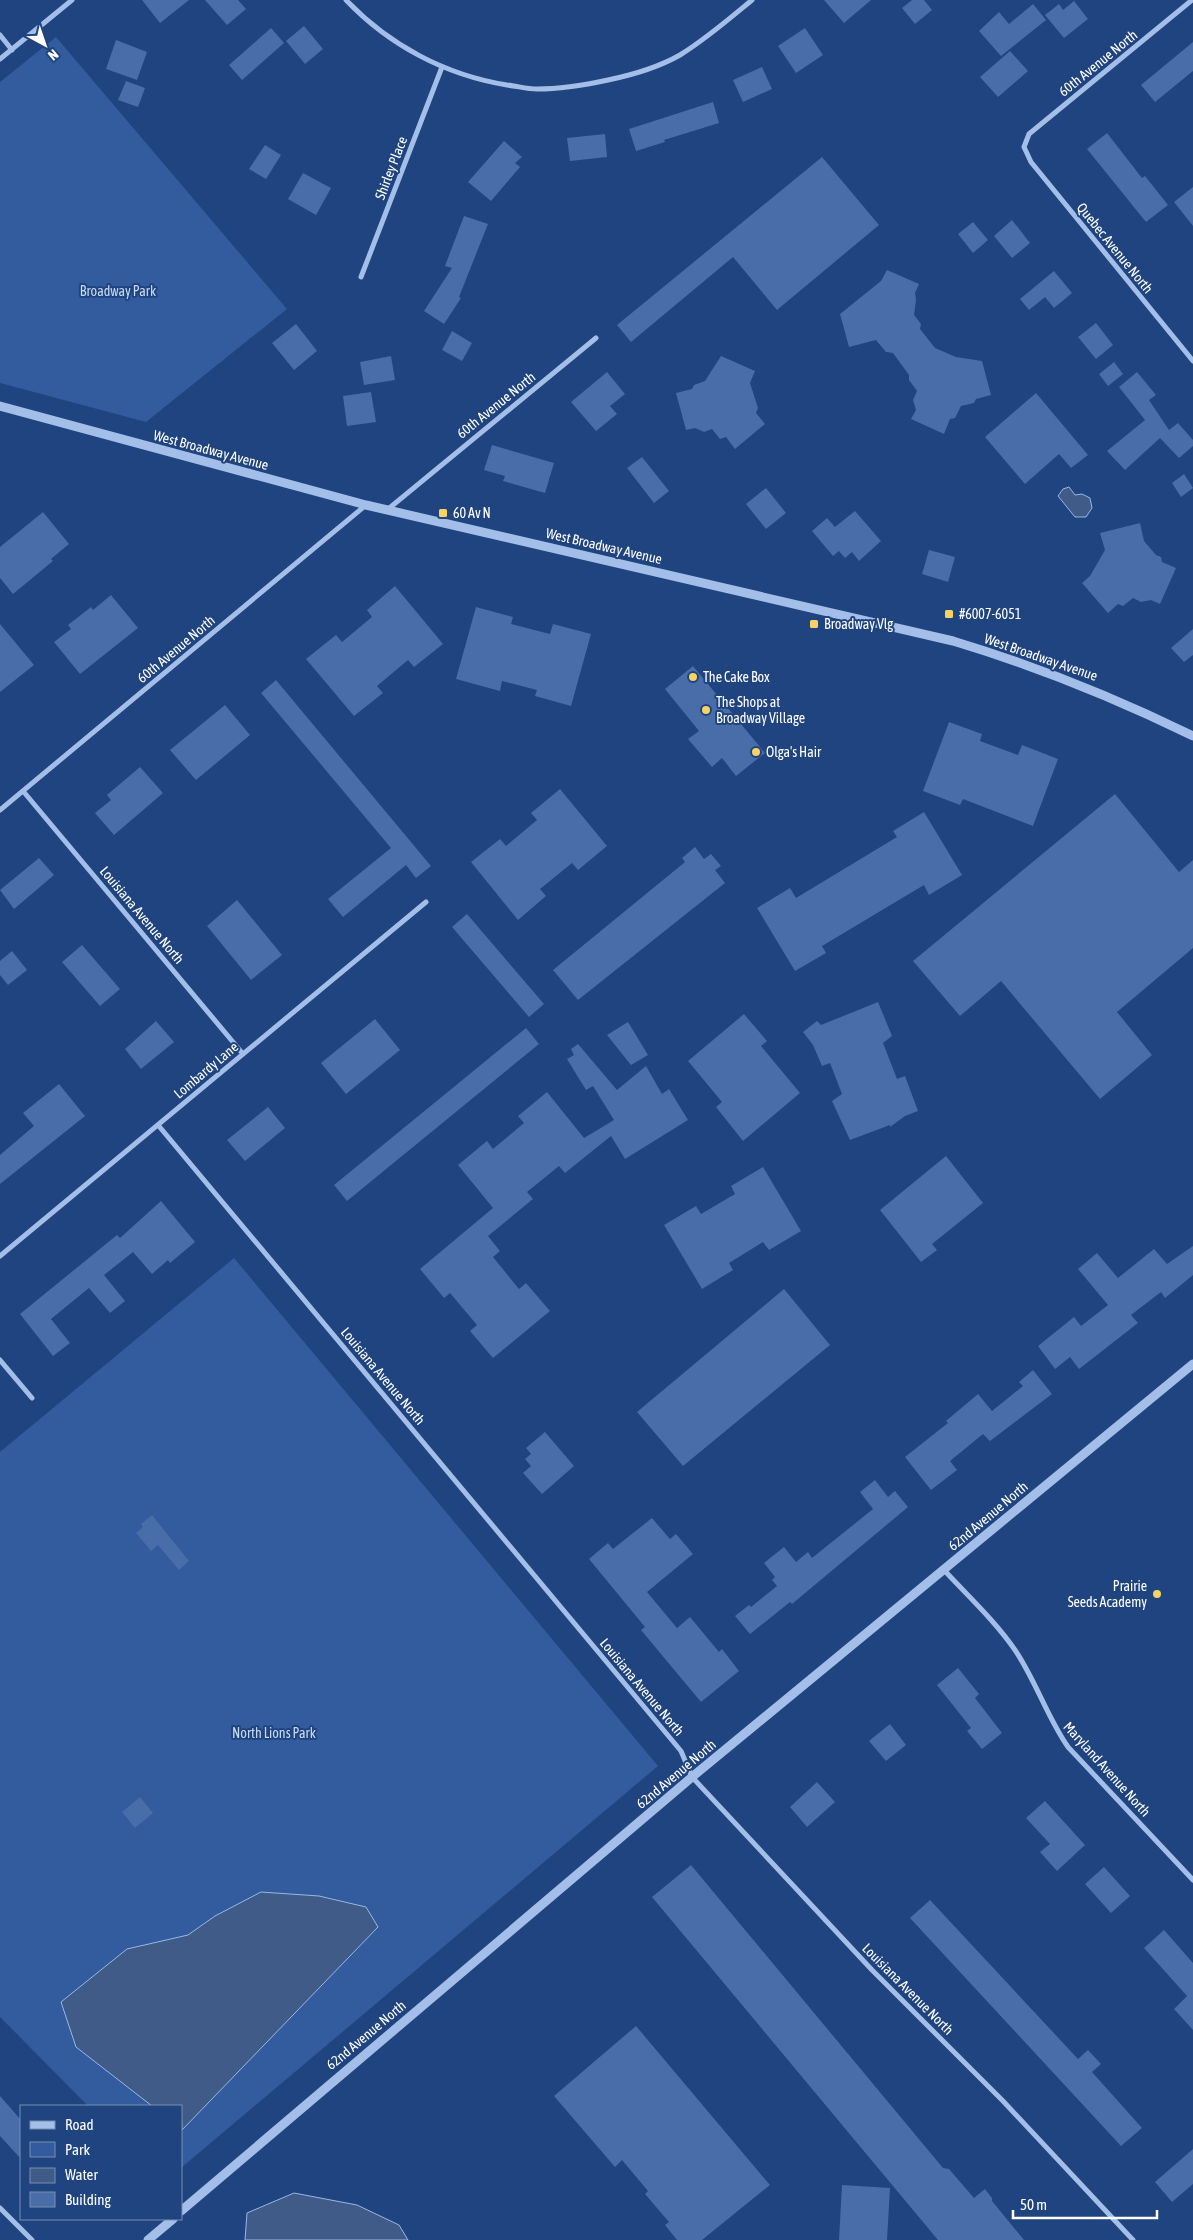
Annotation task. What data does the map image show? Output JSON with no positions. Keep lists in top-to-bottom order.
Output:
{
  "streets": {
    "street": [
      "60th Avenue North",
      "Shirley Place",
      "Quebec Avenue North",
      "West Broadway Avenue",
      "Louisiana Avenue North",
      "Lombardy Lane",
      "62nd Avenue North",
      "Maryland Avenue North"
    ]
  },
  "crossings": [
    ["60th Avenue North", "Quebec Avenue North"],
    ["60th Avenue North", "West Broadway Avenue"],
    ["60th Avenue North", "Louisiana Avenue North"],
    ["Louisiana Avenue North", "Lombardy Lane"],
    ["Louisiana Avenue North", "62nd Avenue North"],
    ["62nd Avenue North", "Maryland Avenue North"]
  ],
  "parks": ["Broadway Park", "North Lions Park"],
  "places": {
    "transit": ["60 Av N", "#6007-6051", "Broadway Vlg"],
    "other": [
      "The Cake Box",
      "The Shops at Broadway Village",
      "Olga's Hair",
      "Prairie Seeds Academy"
    ]
  },
  "legend": [
    "Road",
    "Park",
    "Water",
    "Building"
  ],
  "scale_bar": "50 m",
  "north": "bottom right"
}
